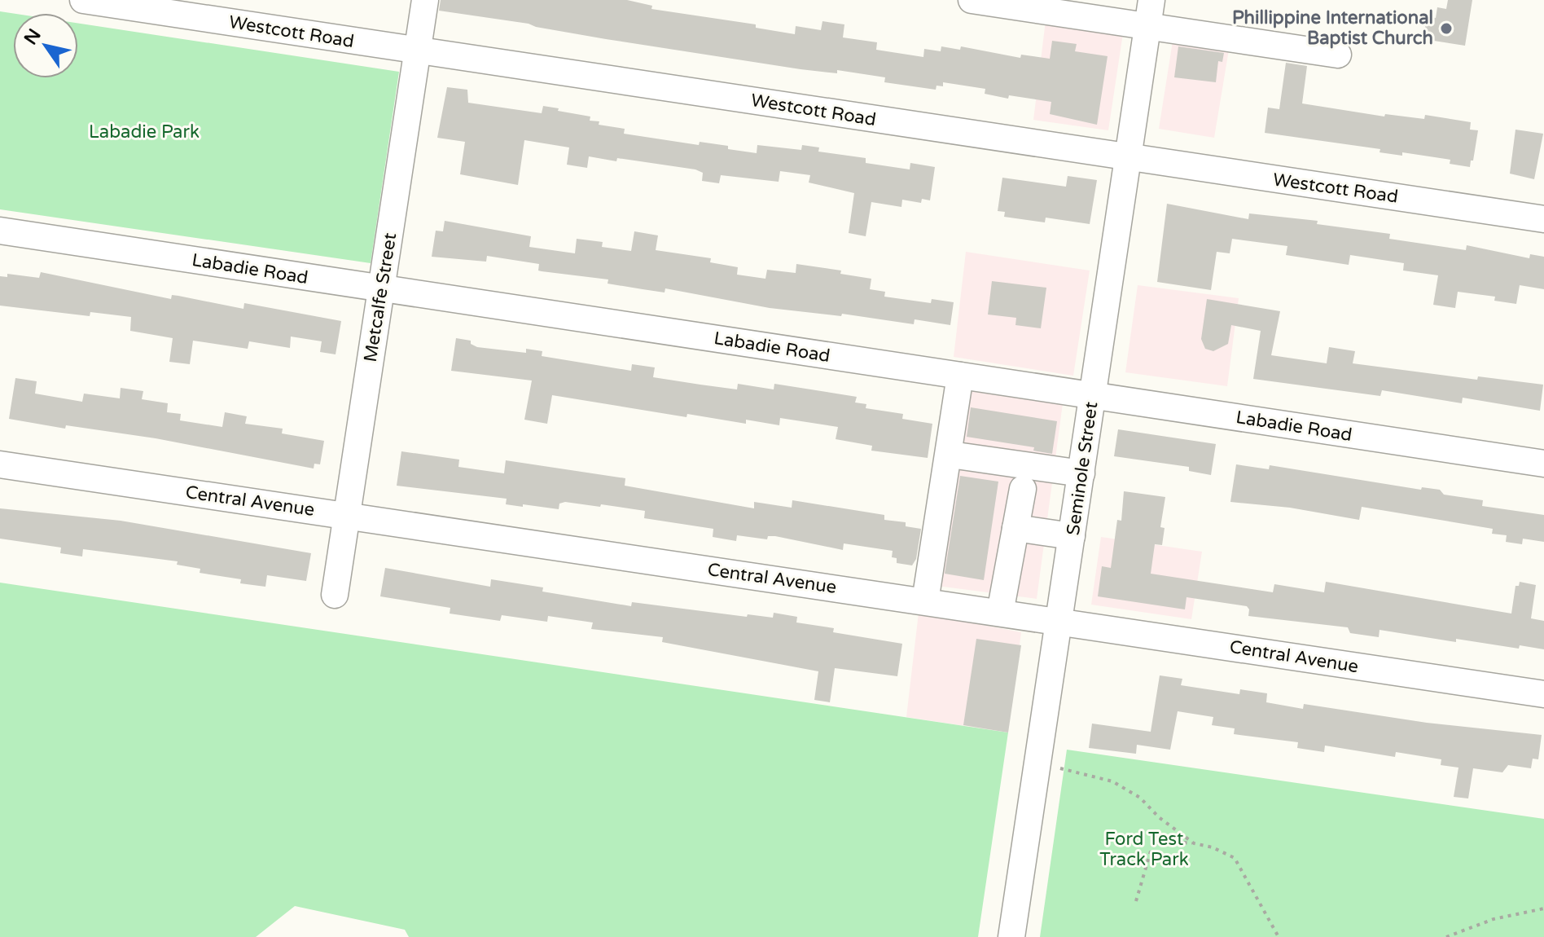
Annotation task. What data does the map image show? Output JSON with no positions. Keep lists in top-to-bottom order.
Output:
{
  "streets": {
    "street": [
      "Westcott Road",
      "Labadie Road",
      "Metcalfe Street",
      "Seminole Street",
      "Central Avenue"
    ]
  },
  "crossings": [
    ["Westcott Road", "Metcalfe Street"],
    ["Westcott Road", "Seminole Street"],
    ["Labadie Road", "Metcalfe Street"],
    ["Labadie Road", "Seminole Street"],
    ["Metcalfe Street", "Central Avenue"],
    ["Seminole Street", "Central Avenue"]
  ],
  "parks": ["Labadie Park", "Ford Test Track Park"],
  "places": ["Phillippine International Baptist Church"],
  "north": "top left"
}
